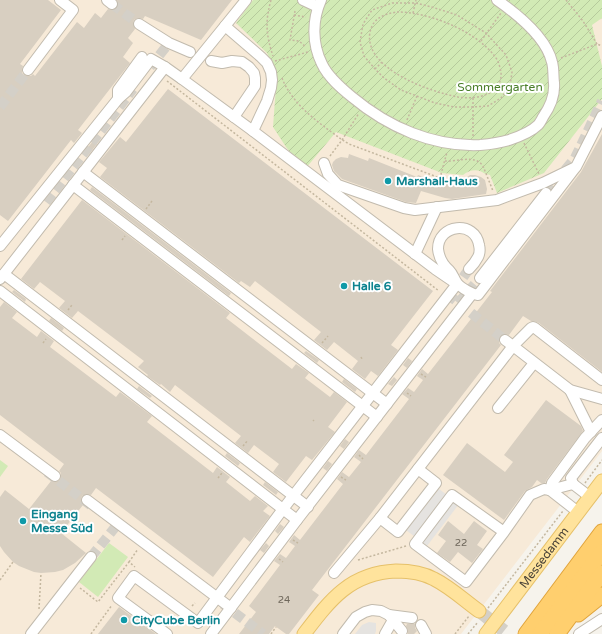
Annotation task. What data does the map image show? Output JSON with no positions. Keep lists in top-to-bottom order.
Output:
{
  "streets": {
    "main road": ["Messedamm"]
  },
  "parks": ["Sommergarten"],
  "places": [
    "Marshall-Haus",
    "Halle 6",
    "Eingang Messe Süd",
    "CityCube Berlin"
  ],
  "house_numbers": ["22", "24"]
}
